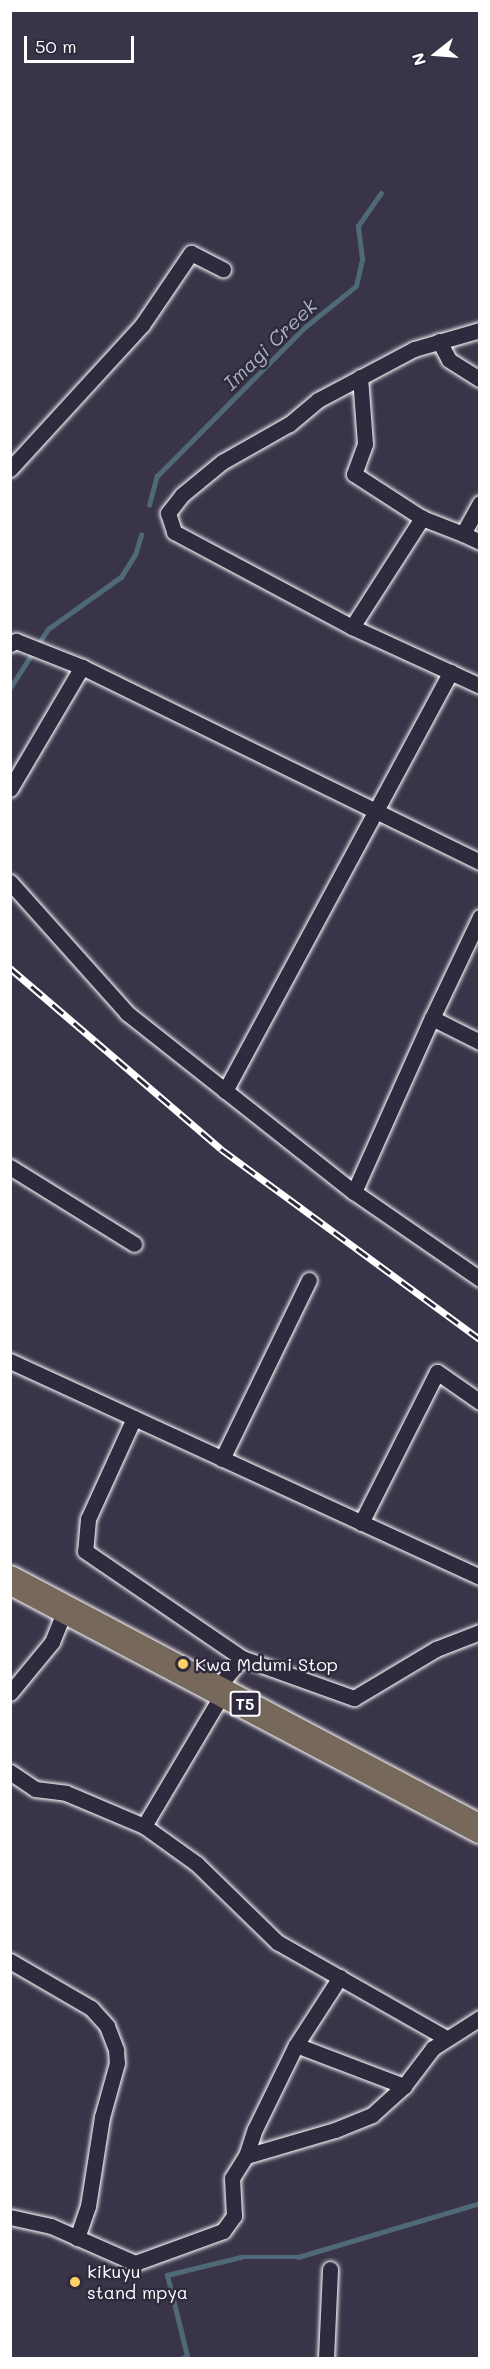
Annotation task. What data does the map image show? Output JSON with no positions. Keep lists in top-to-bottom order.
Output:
{
  "streets": {
    "highway": ["T5"]
  },
  "water": ["Imagi Creek"],
  "places": ["Kwa Mdumi Stop", "kikuyu stand mpya"],
  "scale_bar": "50 m",
  "north": "left"
}
